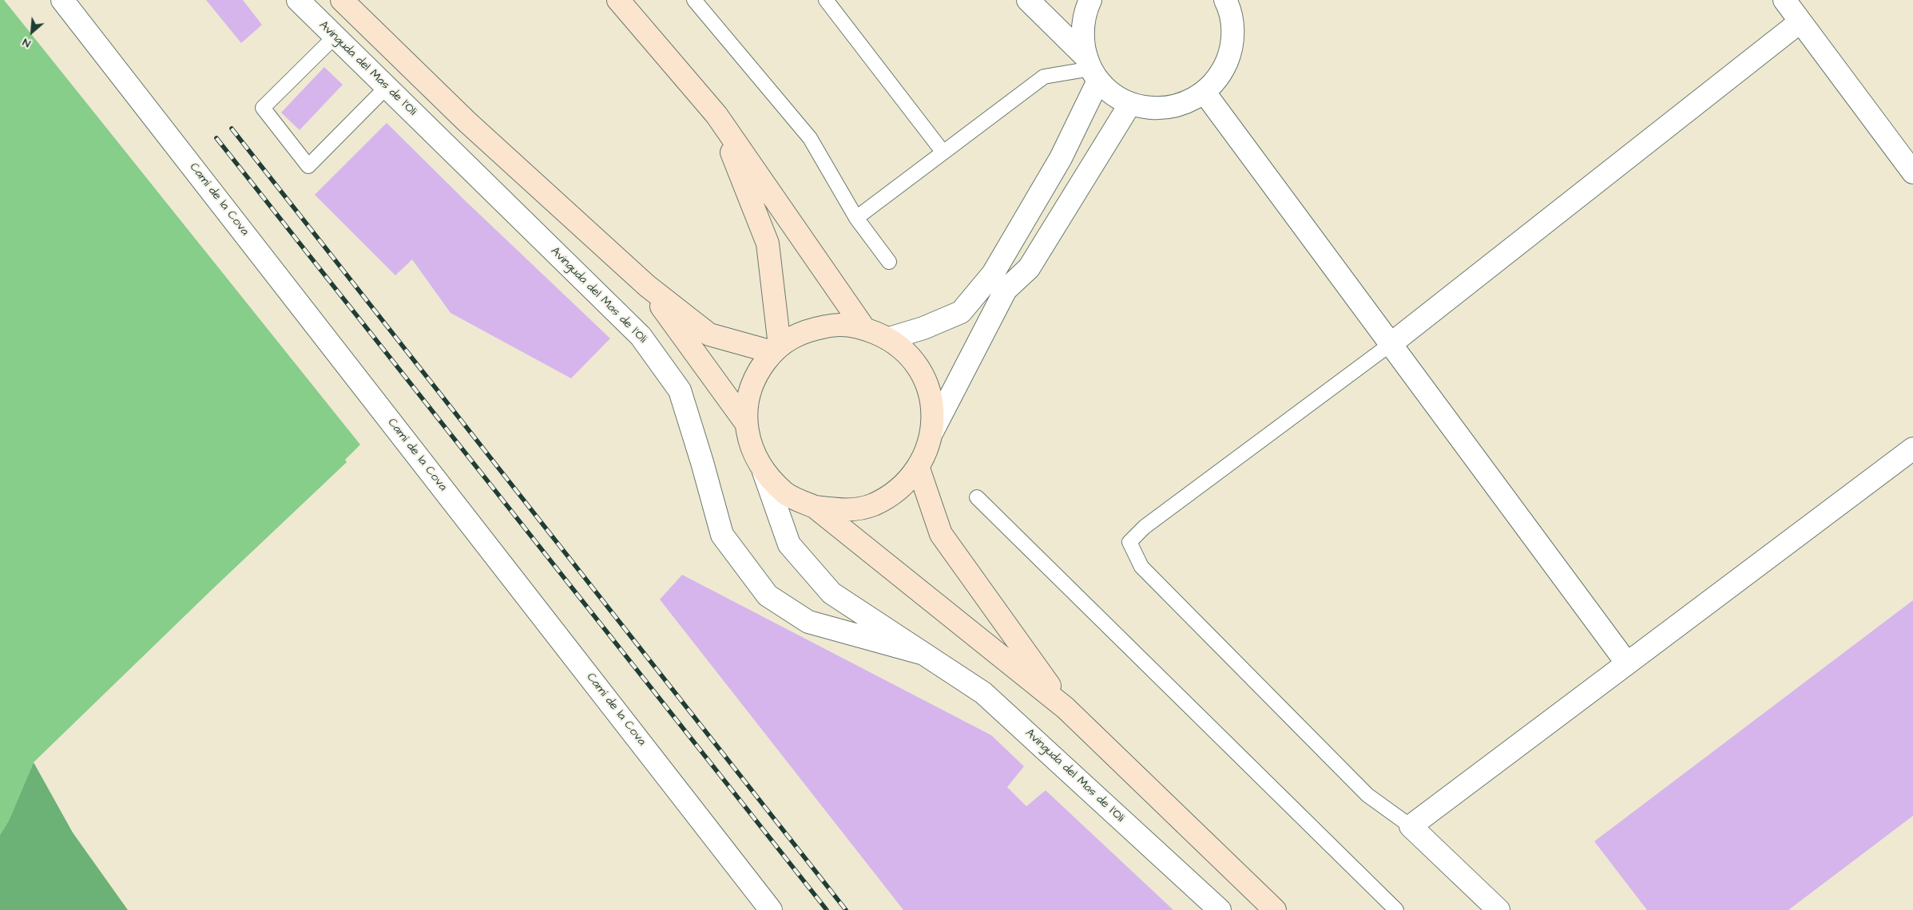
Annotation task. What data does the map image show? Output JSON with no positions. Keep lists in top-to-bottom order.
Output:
{
  "streets": {
    "street": ["Avinguda del Mas de l'Oli", "Camí de la Cova"]
  },
  "north": "bottom left"
}
